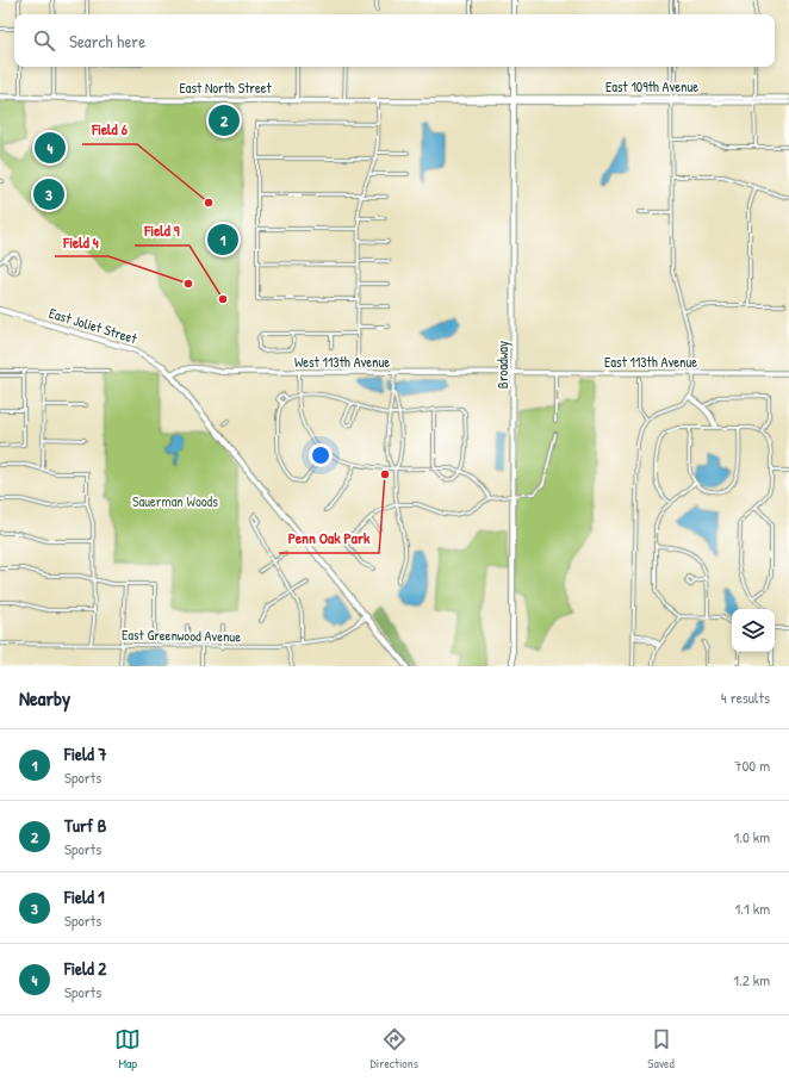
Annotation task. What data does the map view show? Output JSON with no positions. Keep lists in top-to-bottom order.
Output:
{
  "streets": {
    "main road": ["East Joliet Street", "Broadway"],
    "street": [
      "East 109th Avenue",
      "East North Street",
      "West 113th Avenue",
      "East 113th Avenue",
      "East Greenwood Avenue"
    ]
  },
  "crossings": [
    ["East 109th Avenue", "East North Street"],
    ["East 109th Avenue", "Broadway"],
    ["East North Street", "Broadway"],
    ["East Joliet Street", "West 113th Avenue"],
    ["East Joliet Street", "East Greenwood Avenue"],
    ["West 113th Avenue", "East 113th Avenue"],
    ["West 113th Avenue", "Broadway"],
    ["East 113th Avenue", "Broadway"]
  ],
  "parks": ["Sauerman Woods"],
  "places": [
    "Field 6",
    "Field 4",
    "Field 9",
    "Penn Oak Park"
  ],
  "page": {
    "search": "Search here",
    "pins": [
      "2",
      "4",
      "3",
      "1"
    ],
    "heading": ["Nearby", "4 results"],
    "list": [
      {
        "mark": "1",
        "name": "Field 7",
        "note": "Sports",
        "value": "700 m"
      },
      {
        "mark": "2",
        "name": "Turf B",
        "note": "Sports",
        "value": "1.0 km"
      },
      {
        "mark": "3",
        "name": "Field 1",
        "note": "Sports",
        "value": "1.1 km"
      },
      {
        "mark": "4",
        "name": "Field 2",
        "note": "Sports",
        "value": "1.2 km"
      }
    ],
    "nav": ["Map", "Directions", "Saved"]
  }
}
